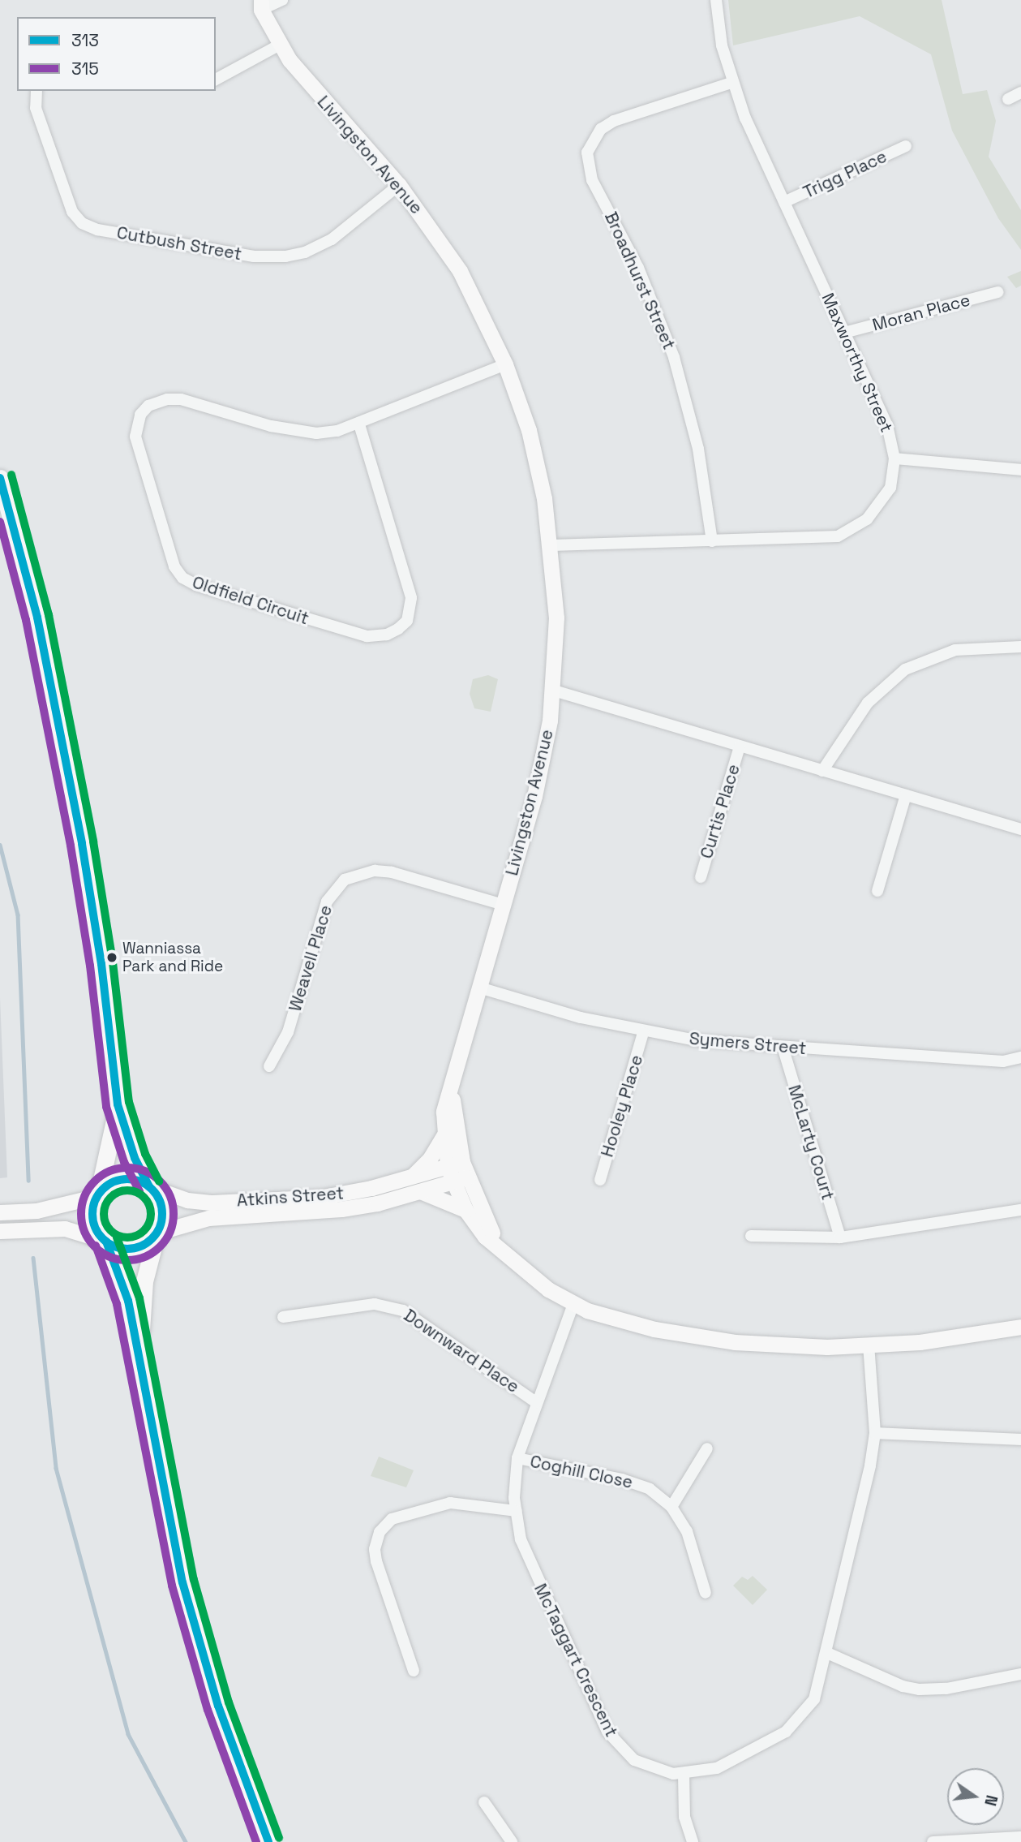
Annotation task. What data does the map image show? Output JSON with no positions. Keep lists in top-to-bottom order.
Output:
{
  "streets": {
    "street": [
      "Livingston Avenue",
      "Trigg Place",
      "Cutbush Street",
      "Broadhurst Street",
      "Moran Place",
      "Maxworthy Street",
      "Oldfield Circuit",
      "Curtis Place",
      "Weavell Place",
      "Symers Street",
      "Hooley Place",
      "McLarty Court",
      "Atkins Street",
      "Downward Place",
      "Coghill Close",
      "McTaggart Crescent"
    ]
  },
  "crossings": [
    ["Livingston Avenue", "Cutbush Street"],
    ["Livingston Avenue", "Maxworthy Street"],
    ["Livingston Avenue", "Oldfield Circuit"],
    ["Livingston Avenue", "Weavell Place"],
    ["Livingston Avenue", "Symers Street"],
    ["Livingston Avenue", "Atkins Street"],
    ["Livingston Avenue", "McTaggart Crescent"],
    ["Trigg Place", "Maxworthy Street"],
    ["Broadhurst Street", "Maxworthy Street"],
    ["Moran Place", "Maxworthy Street"],
    ["Symers Street", "Hooley Place"],
    ["Symers Street", "McLarty Court"],
    ["Downward Place", "McTaggart Crescent"],
    ["Coghill Close", "McTaggart Crescent"]
  ],
  "places": ["Wanniassa Park and Ride"],
  "lines": ["transit line 313", "transit line 315"],
  "legend": ["313", "315"],
  "north": "right"
}
